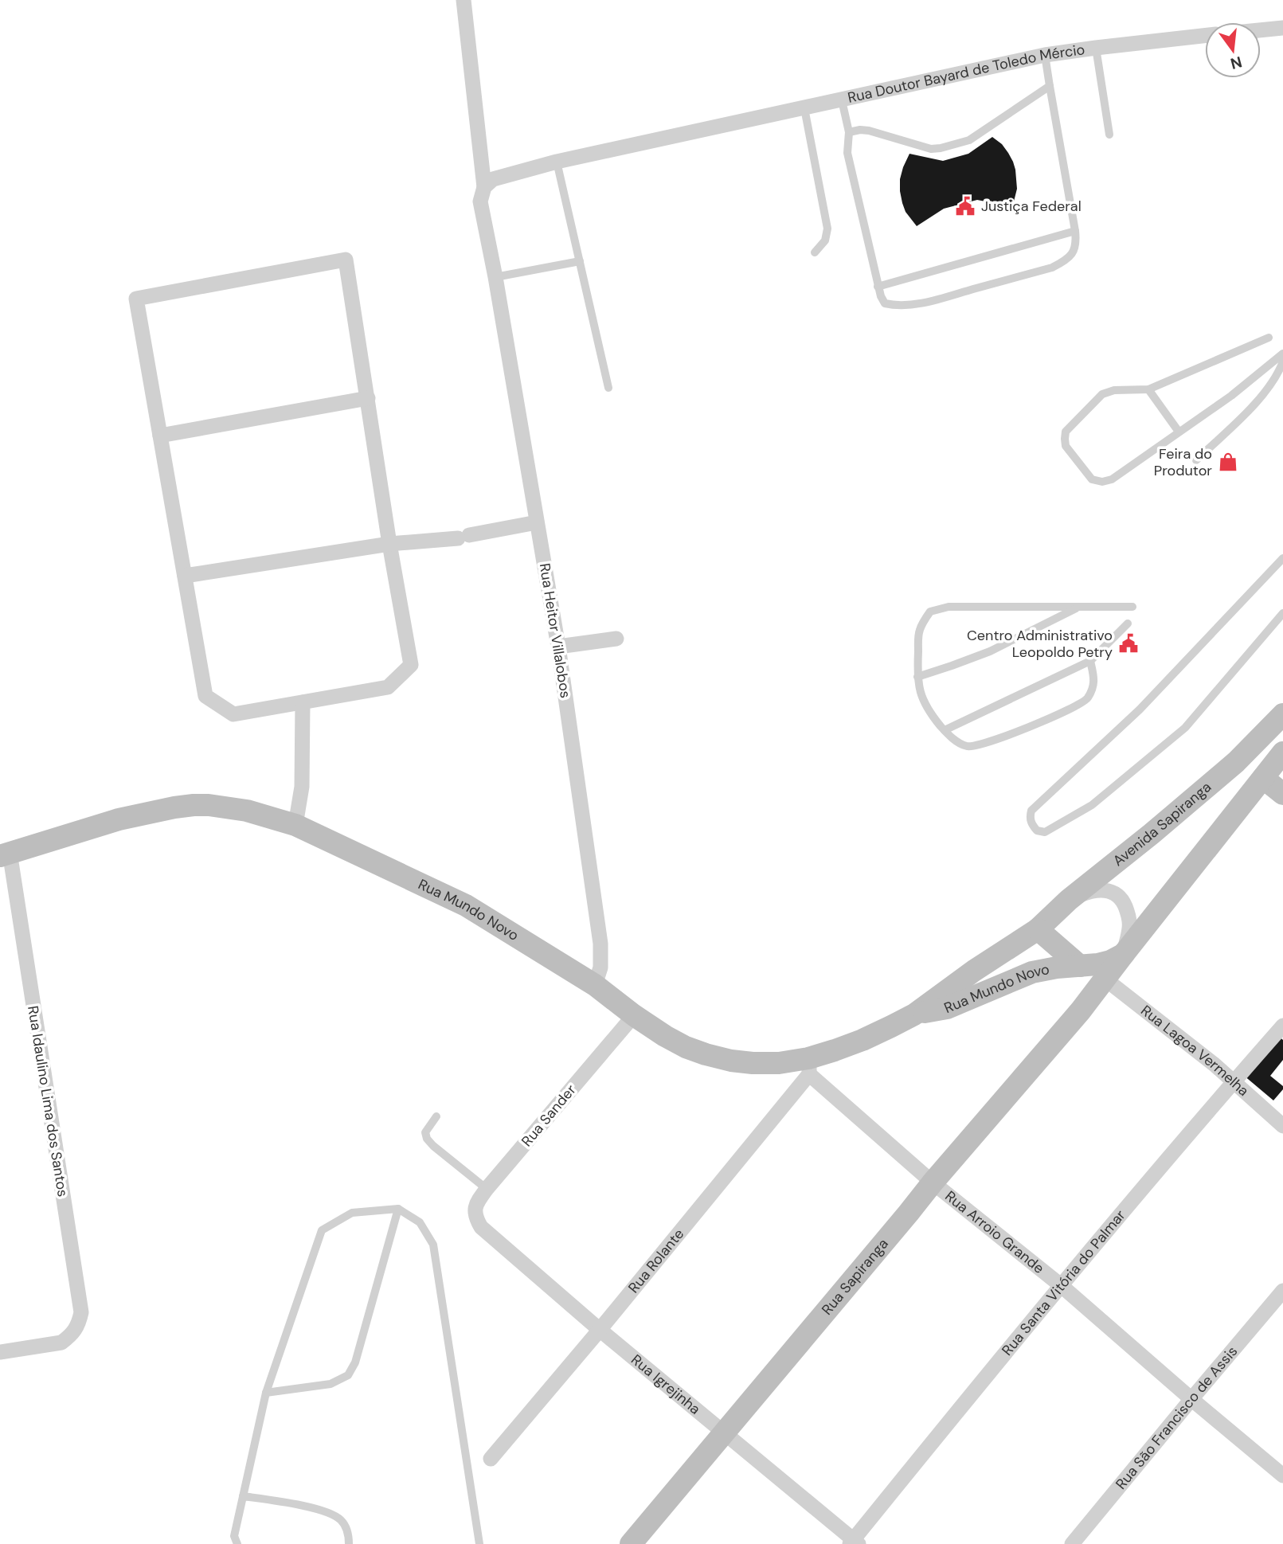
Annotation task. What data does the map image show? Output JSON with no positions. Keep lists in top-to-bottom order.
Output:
{
  "streets": {
    "main road": ["Avenida Sapiranga", "Rua Mundo Novo", "Rua Sapiranga"],
    "street": [
      "Rua Doutor Bayard de Toledo Mércio",
      "Rua Heitor Villalobos",
      "Rua Lagoa Vermelha",
      "Rua Idaulino Lima dos Santos",
      "Rua Sander",
      "Rua Arroio Grande",
      "Rua Rolante",
      "Rua Santa Vitória do Palmar",
      "Rua Igrejinha",
      "Rua São Francisco de Assis"
    ]
  },
  "crossings": [
    ["Rua Doutor Bayard de Toledo Mércio", "Rua Heitor Villalobos"],
    ["Rua Heitor Villalobos", "Rua Mundo Novo"],
    ["Avenida Sapiranga", "Rua Mundo Novo"],
    ["Avenida Sapiranga", "Rua Sapiranga"],
    ["Rua Mundo Novo", "Rua Idaulino Lima dos Santos"],
    ["Rua Mundo Novo", "Rua Sander"],
    ["Rua Mundo Novo", "Rua Arroio Grande"],
    ["Rua Mundo Novo", "Rua Rolante"],
    ["Rua Mundo Novo", "Rua Sapiranga"],
    ["Rua Lagoa Vermelha", "Rua Sapiranga"],
    ["Rua Lagoa Vermelha", "Rua Santa Vitória do Palmar"],
    ["Rua Sander", "Rua Igrejinha"],
    ["Rua Arroio Grande", "Rua Rolante"],
    ["Rua Arroio Grande", "Rua Sapiranga"],
    ["Rua Arroio Grande", "Rua Santa Vitória do Palmar"],
    ["Rua Arroio Grande", "Rua São Francisco de Assis"],
    ["Rua Rolante", "Rua Igrejinha"],
    ["Rua Sapiranga", "Rua Igrejinha"],
    ["Rua Santa Vitória do Palmar", "Rua Igrejinha"]
  ],
  "places": {
    "public building": ["Justiça Federal", "Centro Administrativo Leopoldo Petry"],
    "shop": ["Feira do Produtor"]
  },
  "north": "bottom"
}
